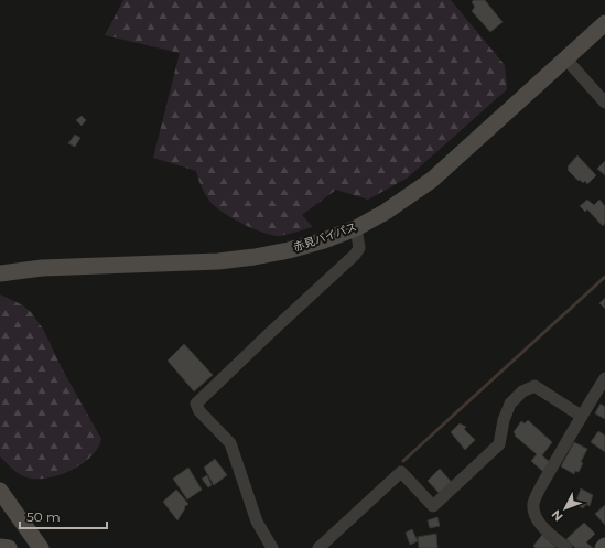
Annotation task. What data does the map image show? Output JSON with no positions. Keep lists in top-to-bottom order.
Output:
{
  "streets": {
    "main road": ["赤見バイパス"]
  },
  "scale_bar": "50 m",
  "north": "bottom left"
}
